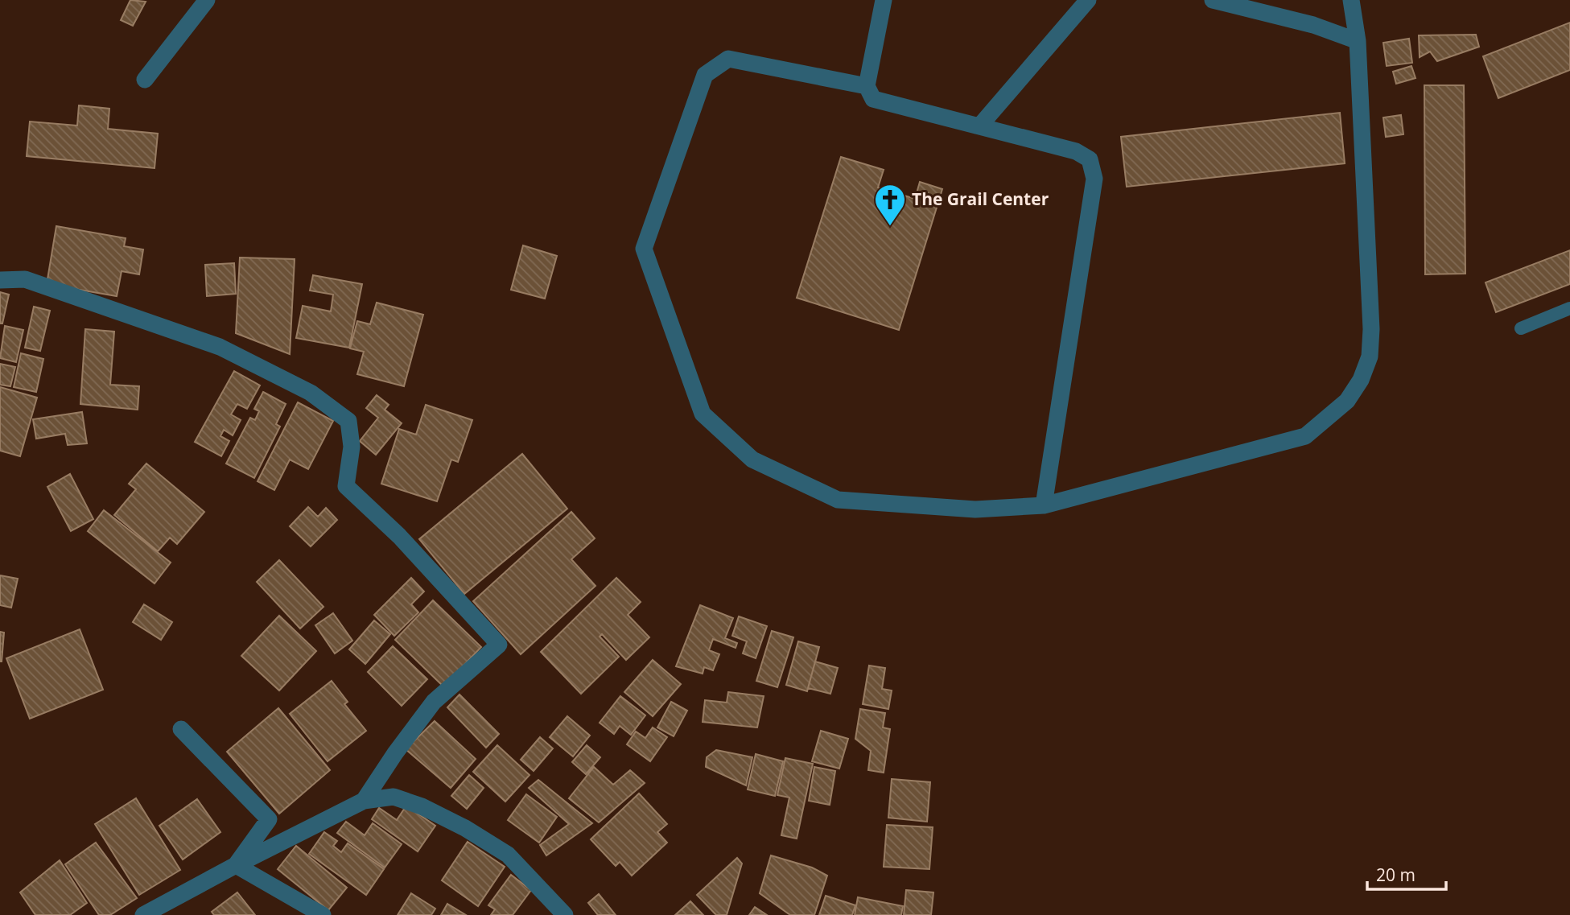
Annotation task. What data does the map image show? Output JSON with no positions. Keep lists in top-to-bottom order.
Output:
{
  "places": {
    "church": ["The Grail Center"]
  },
  "scale_bar": "20 m"
}
